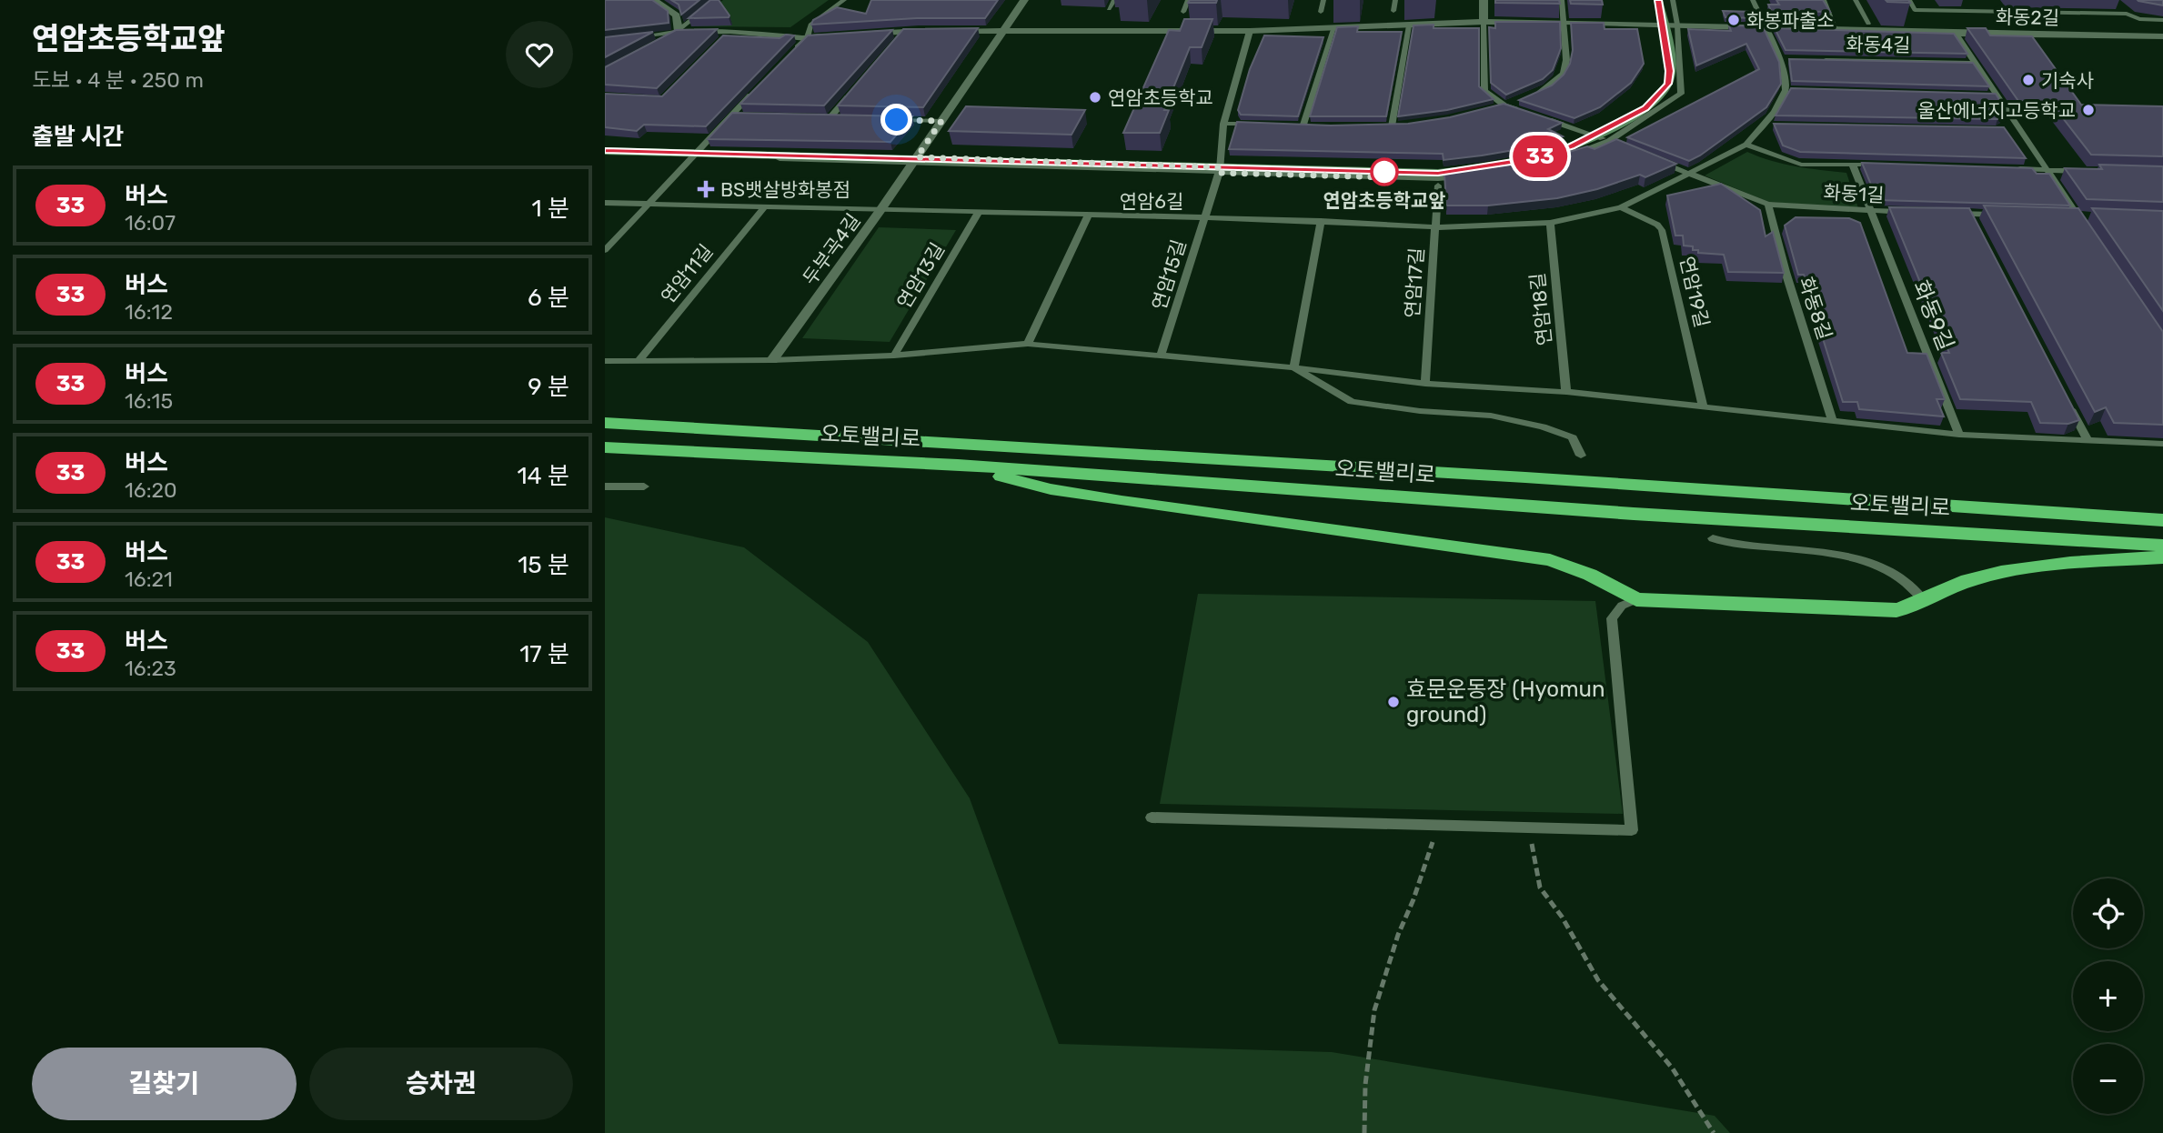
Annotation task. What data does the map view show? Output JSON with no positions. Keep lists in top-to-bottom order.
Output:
{
  "streets": {
    "highway": ["오토밸리로"],
    "street": ["화동2길", "두부곡4길"],
    "lane": [
      "화동4길",
      "화동1길",
      "연암6길",
      "연암11길",
      "연암15길",
      "연암13길",
      "연암17길",
      "연암19길",
      "화동8길",
      "연암18길",
      "화동9길"
    ]
  },
  "crossings": [
    ["화동2길", "두부곡4길"],
    ["화동2길", "연암15길"],
    ["화동1길", "연암6길"],
    ["화동1길", "화동8길"],
    ["화동1길", "화동9길"],
    ["연암6길", "두부곡4길"],
    ["연암6길", "연암11길"],
    ["연암6길", "연암15길"],
    ["연암6길", "연암13길"],
    ["연암6길", "연암17길"],
    ["연암6길", "연암19길"],
    ["연암6길", "연암18길"]
  ],
  "places": {
    "other": [
      "화봉파출소",
      "기숙사",
      "연암초등학교",
      "울산에너지고등학교",
      "연암초등학교앞",
      "효문운동장 (Hyomun ground)"
    ],
    "health": ["BS뱃살방화봉점"]
  },
  "lines": ["bus line 33"],
  "page": {
    "heading": [
      ["연암초등학교앞", "도보 · 4 분 · 250 m"],
      "출발 시간"
    ],
    "on_map": "33",
    "list": [
      {
        "mark": "33",
        "name": "버스",
        "note": "16:07",
        "value": "1 분"
      },
      {
        "mark": "33",
        "name": "버스",
        "note": "16:12",
        "value": "6 분"
      },
      {
        "mark": "33",
        "name": "버스",
        "note": "16:15",
        "value": "9 분"
      },
      {
        "mark": "33",
        "name": "버스",
        "note": "16:20",
        "value": "14 분"
      },
      {
        "mark": "33",
        "name": "버스",
        "note": "16:21",
        "value": "15 분"
      },
      {
        "mark": "33",
        "name": "버스",
        "note": "16:23",
        "value": "17 분"
      }
    ],
    "map_buttons": ["+", "−"],
    "buttons": ["길찾기", "승차권"]
  }
}
